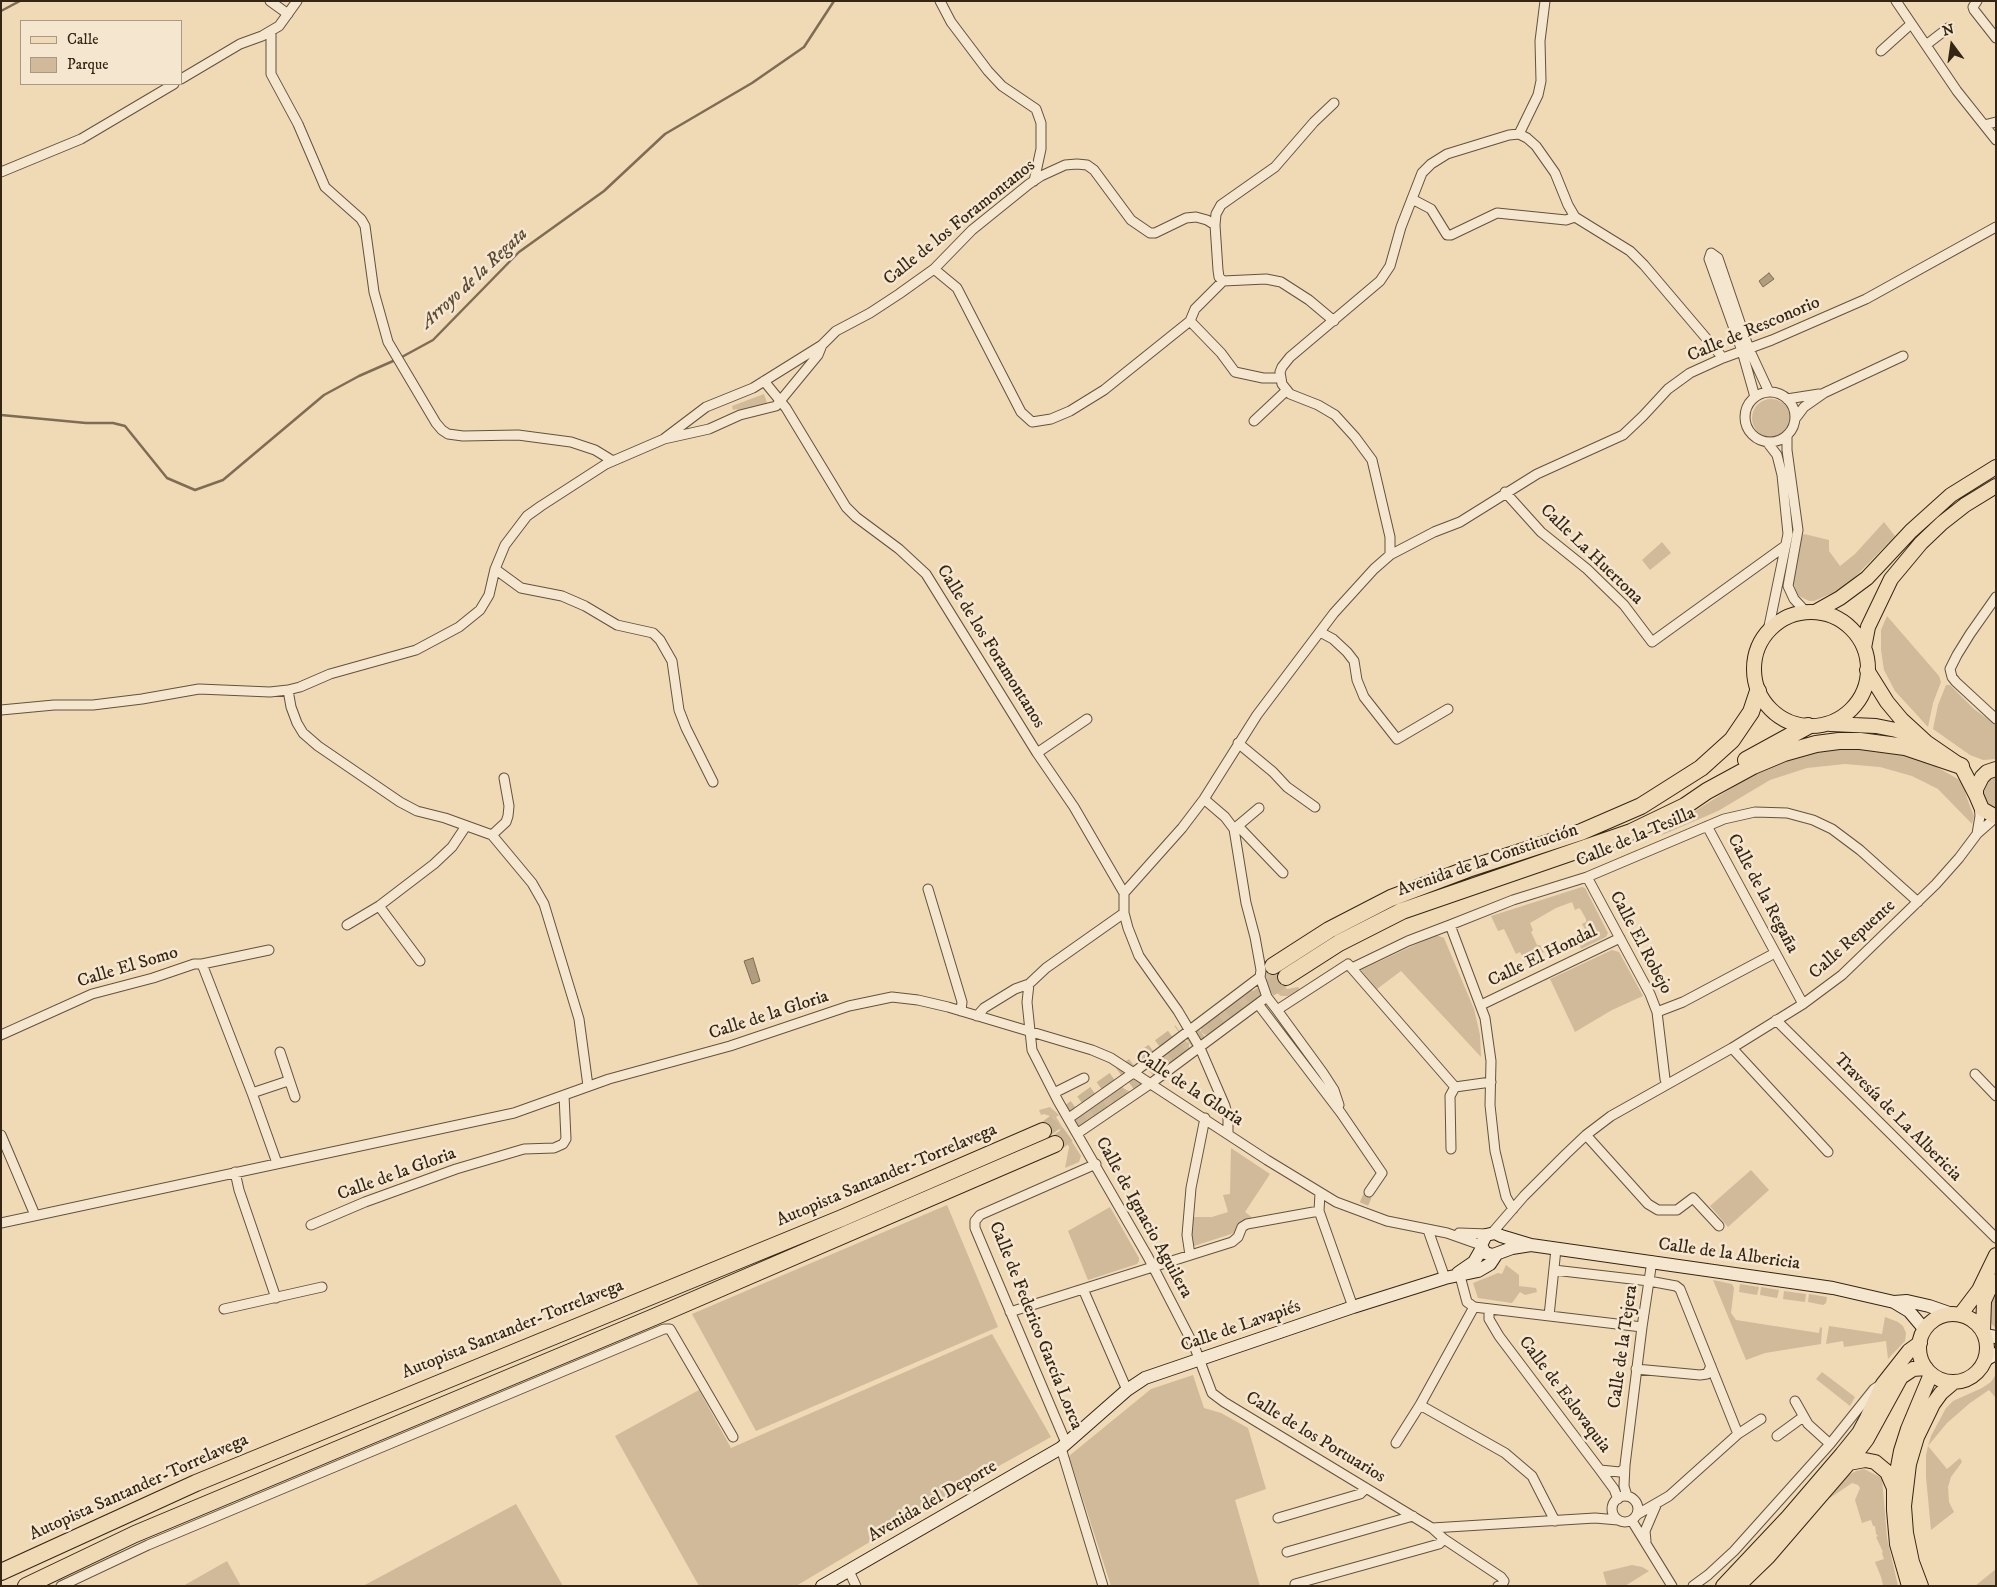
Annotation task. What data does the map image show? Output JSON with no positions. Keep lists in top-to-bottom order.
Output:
{
  "streets": {
    "highway": ["Avenida de la Constitución", "Autopista Santander-Torrelavega"],
    "main road": ["Calle de la Albericia", "Calle de Lavapiés", "Avenida del Deporte"],
    "street": [
      "Calle de los Foramontanos",
      "Calle de Resconorio",
      "Calle La Huertona",
      "Calle de la Tesilla",
      "Calle de la Regaña",
      "Calle Repuente",
      "Calle El Robejo",
      "Calle El Hondal",
      "Calle El Somo",
      "Calle de la Gloria",
      "Travesía de La Albericia",
      "Calle de Ignacio Aguilera",
      "Calle de Federico García Lorca",
      "Calle de la Tejera",
      "Calle de Eslovaquia",
      "Calle de los Portuarios"
    ]
  },
  "crossings": [
    ["Calle de los Foramontanos", "Calle de Resconorio"],
    ["Calle de Resconorio", "Calle La Huertona"],
    ["Calle de la Tesilla", "Calle de la Regaña"],
    ["Calle de la Tesilla", "Calle Repuente"],
    ["Calle de la Tesilla", "Calle El Robejo"],
    ["Calle de la Regaña", "Calle Repuente"],
    ["Calle Repuente", "Calle El Robejo"],
    ["Calle Repuente", "Calle de la Gloria"],
    ["Calle Repuente", "Travesía de La Albericia"],
    ["Calle Repuente", "Calle de la Albericia"],
    ["Calle Repuente", "Calle de Lavapiés"],
    ["Calle El Robejo", "Calle El Hondal"],
    ["Calle de la Gloria", "Calle de Ignacio Aguilera"],
    ["Calle de la Gloria", "Calle de la Albericia"],
    ["Calle de la Gloria", "Calle de Lavapiés"],
    ["Calle de Ignacio Aguilera", "Calle de Federico García Lorca"],
    ["Calle de Ignacio Aguilera", "Calle de Lavapiés"],
    ["Calle de Ignacio Aguilera", "Calle de los Portuarios"],
    ["Calle de la Albericia", "Calle de Lavapiés"],
    ["Calle de la Albericia", "Calle de la Tejera"],
    ["Calle de Federico García Lorca", "Calle de Lavapiés"],
    ["Calle de Federico García Lorca", "Avenida del Deporte"],
    ["Calle de Lavapiés", "Calle de los Portuarios"],
    ["Calle de Lavapiés", "Avenida del Deporte"],
    ["Calle de la Tejera", "Calle de Eslovaquia"]
  ],
  "water": ["Arroyo de la Regata"],
  "legend": ["Calle", "Parque"],
  "north": "top"
}
